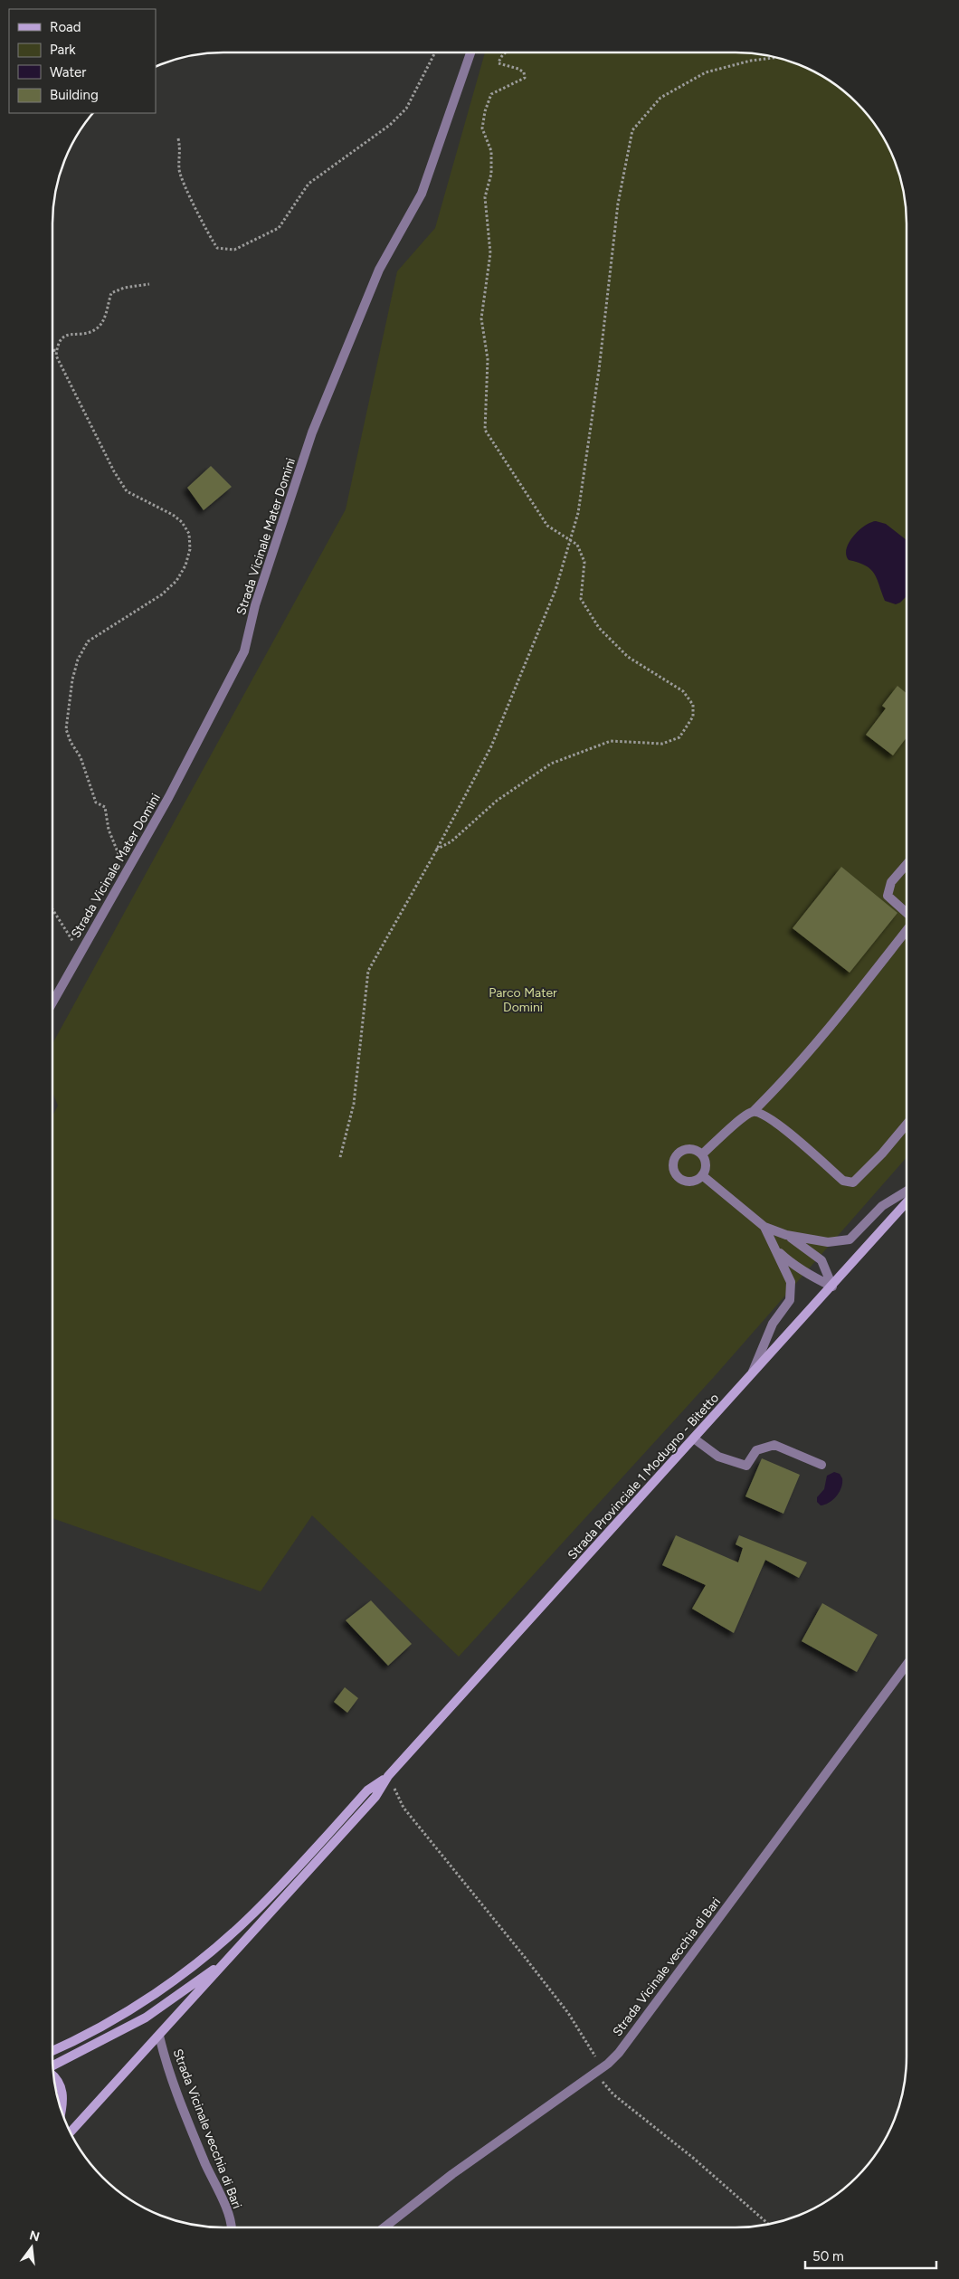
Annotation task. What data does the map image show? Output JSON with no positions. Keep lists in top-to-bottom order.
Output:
{
  "streets": {
    "main road": ["Strada Provinciale 1 Modugno - Bitetto"],
    "street": ["Strada Vicinale Mater Domini", "Strada Vicinale vecchia di Bari"]
  },
  "parks": ["Parco Mater Domini"],
  "legend": [
    "Road",
    "Park",
    "Water",
    "Building"
  ],
  "scale_bar": "50 m",
  "north": "top"
}
